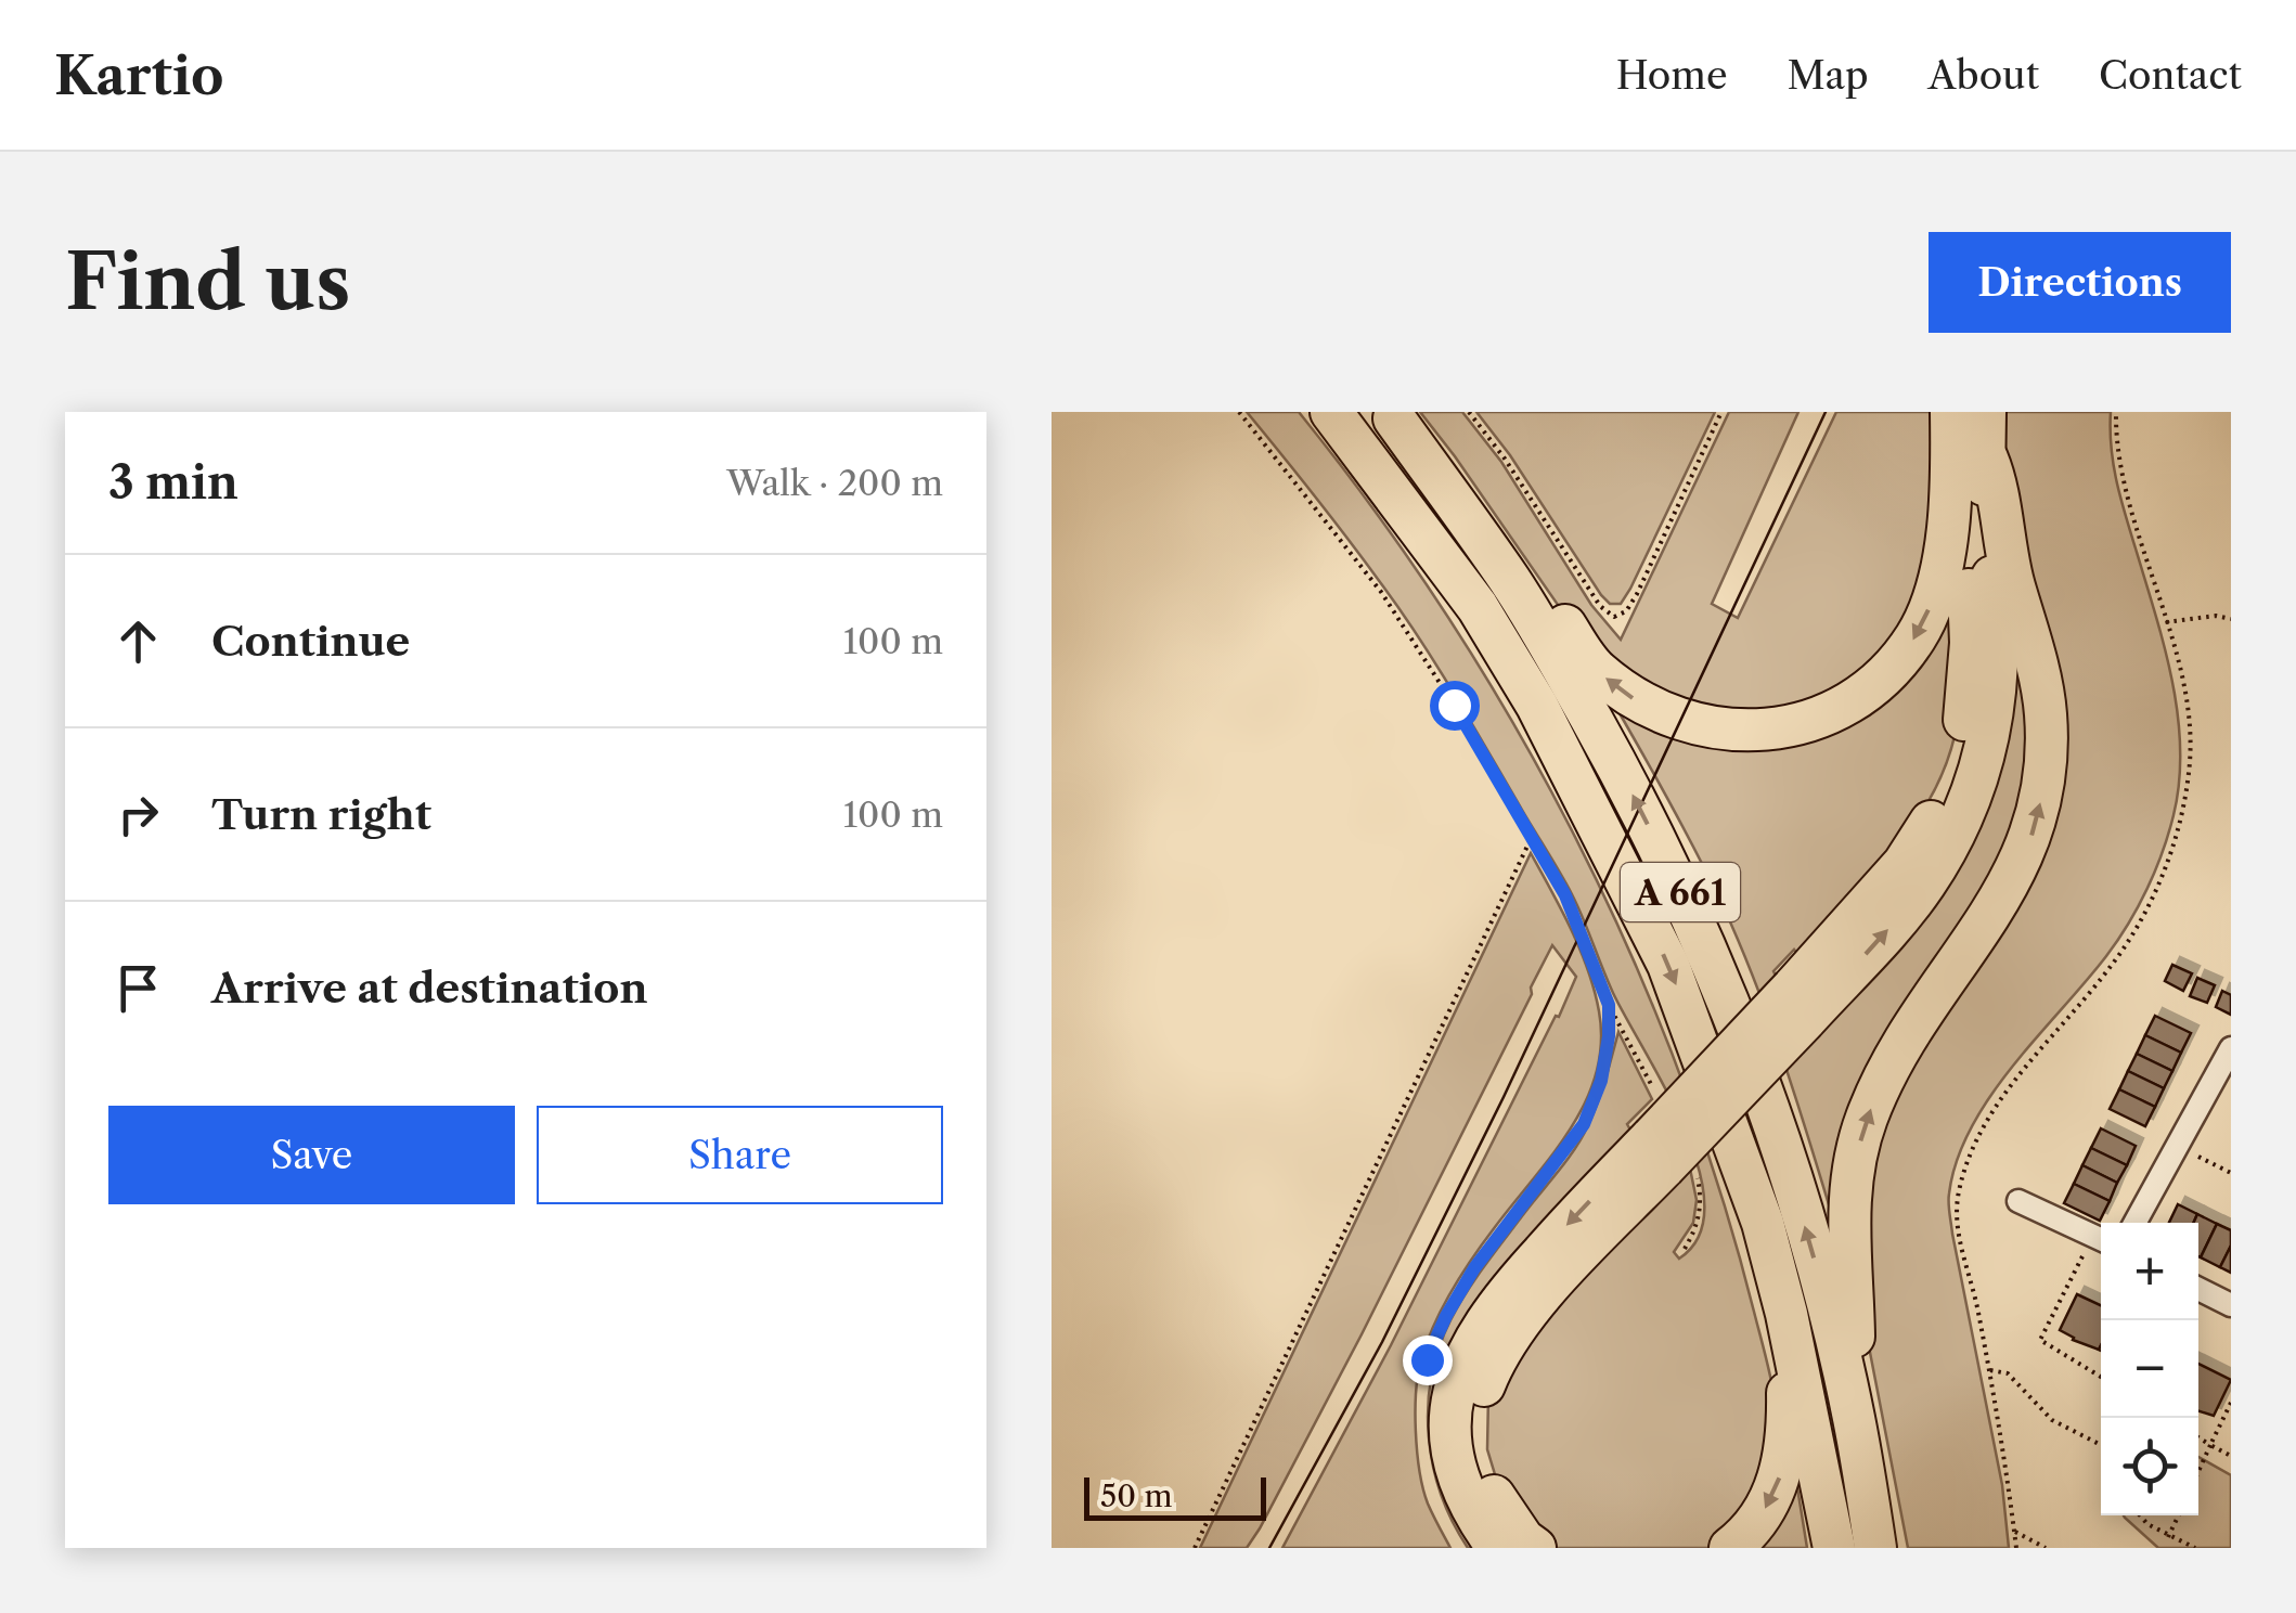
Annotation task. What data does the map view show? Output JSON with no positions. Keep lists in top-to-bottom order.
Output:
{
  "streets": {
    "highway": ["A 661"]
  },
  "scale_bar": "50 m",
  "page": {
    "header": "Kartio",
    "nav": [
      "Home",
      "Map",
      "About",
      "Contact"
    ],
    "buttons": [
      "Directions",
      ["Save", "Share"]
    ],
    "title": "Find us",
    "heading": ["3 min", "Walk · 200 m"],
    "list": [
      ["Continue", "100 m"],
      ["Turn right", "100 m"],
      "Arrive at destination"
    ],
    "map_buttons": ["+", "−"],
    "scale": "50 m"
  }
}
